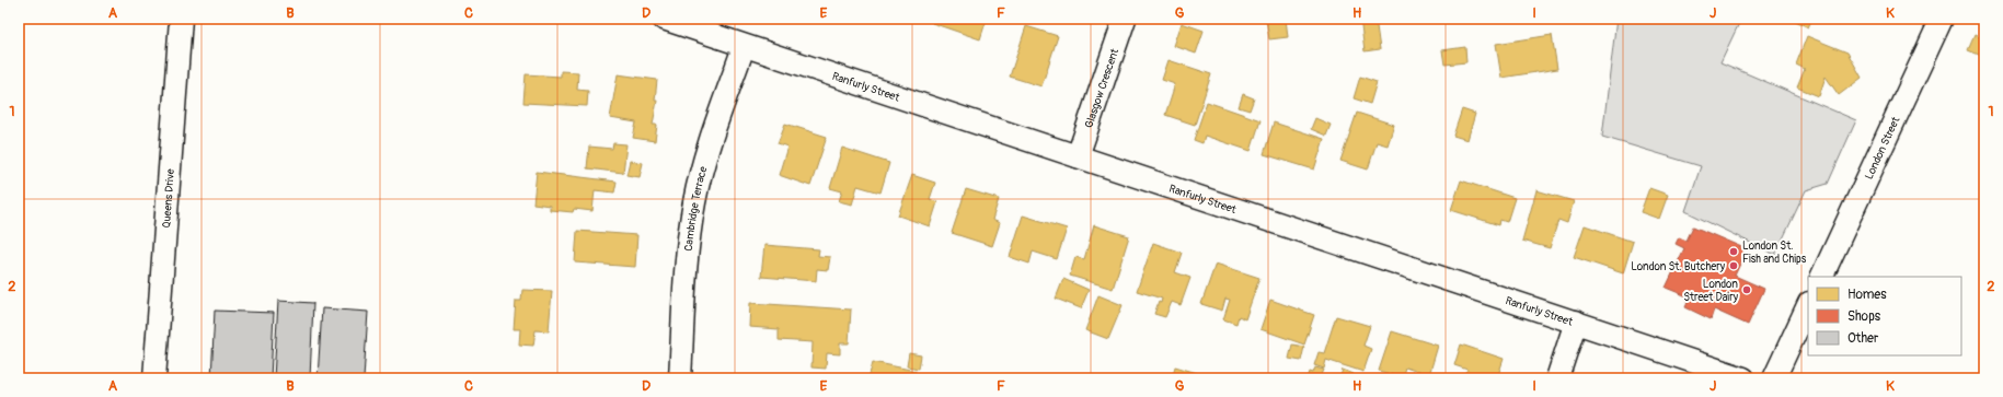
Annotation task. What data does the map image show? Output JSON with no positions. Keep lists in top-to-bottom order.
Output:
{
  "streets": {
    "street": [
      "Ranfurly Street",
      "Glasgow Crescent",
      "London Street",
      "Queens Drive",
      "Cambridge Terrace"
    ]
  },
  "crossings": [
    ["Ranfurly Street", "Glasgow Crescent"],
    ["Ranfurly Street", "Cambridge Terrace"]
  ],
  "places": ["London St. Fish and Chips", "London St. Butchery", "London Street Dairy"],
  "legend": ["Homes", "Shops", "Other"],
  "grid": {
    "columns": [
      "A",
      "B",
      "C",
      "D",
      "E",
      "F",
      "G",
      "H",
      "I",
      "J",
      "K"
    ],
    "rows": ["1", "2"]
  }
}
